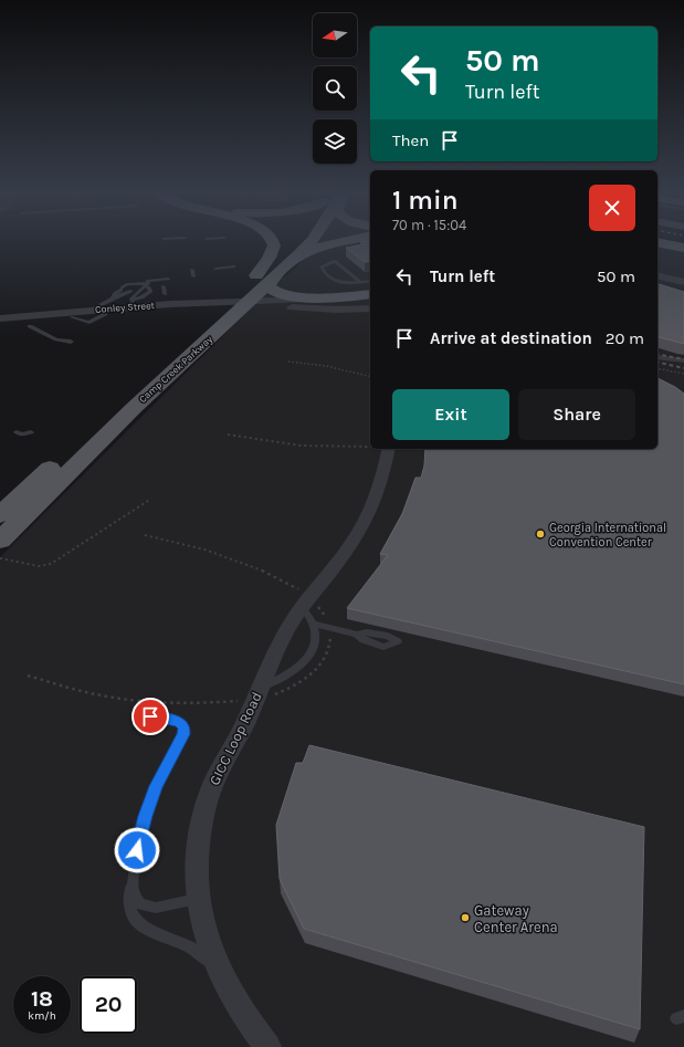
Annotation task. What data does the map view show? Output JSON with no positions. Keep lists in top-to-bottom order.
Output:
{
  "streets": {
    "main road": ["Camp Creek Parkway"],
    "street": ["Conley Street", "GICC Loop Road"]
  },
  "crossings": [
    ["Conley Street", "Camp Creek Parkway"]
  ],
  "places": ["Georgia International Convention Center", "Gateway Center Arena"],
  "north": "left",
  "page": {
    "turn": ["50 m", "Turn left"],
    "then": "Then",
    "heading": ["1 min", "70 m · 15:04"],
    "list": [
      {
        "name": "Turn left",
        "value": "50 m"
      },
      {
        "name": "Arrive at destination",
        "value": "20 m"
      }
    ],
    "buttons": ["Exit", "Share"],
    "speed": "18 km/h",
    "limit": "20"
  }
}
